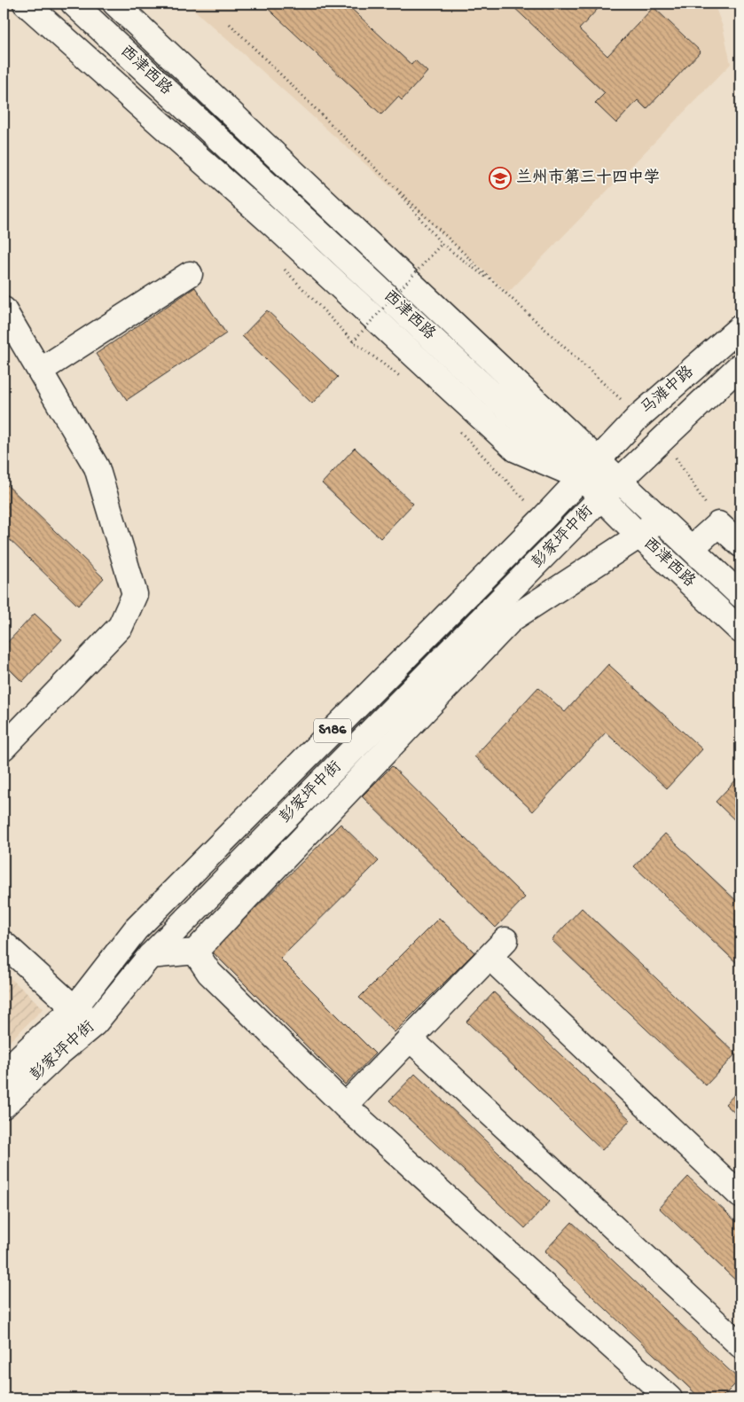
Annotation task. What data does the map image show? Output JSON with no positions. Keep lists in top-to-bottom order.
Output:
{
  "streets": {
    "main road": [
      "西津西路",
      "马滩中路",
      "彭家坪中街",
      "S186"
    ]
  },
  "crossings": [
    ["西津西路", "马滩中路"],
    ["西津西路", "彭家坪中街"],
    ["马滩中路", "彭家坪中街"]
  ],
  "places": {
    "school or university": ["兰州市第三十四中学"]
  }
}
